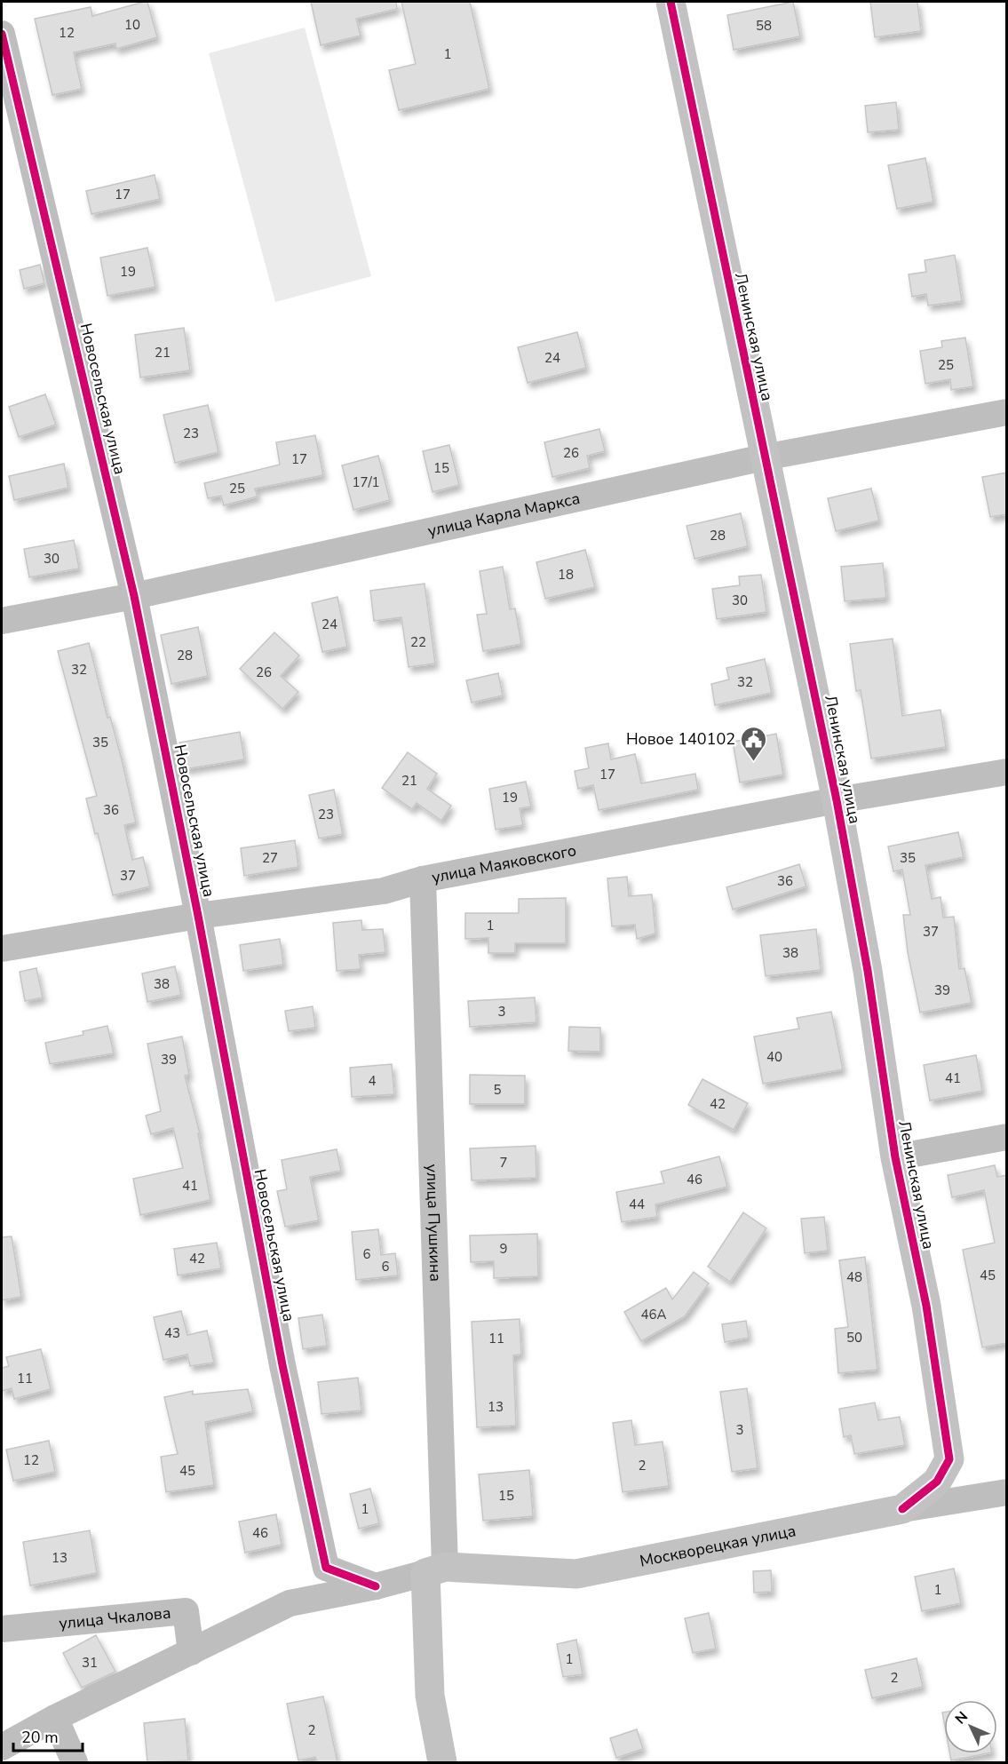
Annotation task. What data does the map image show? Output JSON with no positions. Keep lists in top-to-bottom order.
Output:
{
  "streets": {
    "street": [
      "Ленинская улица",
      "Новосельская улица",
      "улица Карла Маркса",
      "улица Маяковского",
      "улица Пушкина",
      "Москворецкая улица",
      "улица Чкалова"
    ]
  },
  "crossings": [
    ["Ленинская улица", "улица Карла Маркса"],
    ["Ленинская улица", "улица Маяковского"],
    ["Ленинская улица", "Москворецкая улица"],
    ["Новосельская улица", "улица Карла Маркса"],
    ["Новосельская улица", "улица Маяковского"],
    ["улица Маяковского", "улица Пушкина"],
    ["улица Пушкина", "Москворецкая улица"]
  ],
  "places": {
    "public building": ["Новое 140102"]
  },
  "house_numbers": [
    "10",
    "58",
    "12",
    "1",
    "17",
    "19",
    "21",
    "24",
    "25",
    "23",
    "26",
    "17",
    "15",
    "17/1",
    "25",
    "28",
    "30",
    "18",
    "30",
    "24",
    "22",
    "28",
    "32",
    "26",
    "32",
    "35",
    "17",
    "21",
    "19",
    "36",
    "23",
    "27",
    "35",
    "37",
    "36",
    "1",
    "37",
    "38",
    "38",
    "39",
    "3",
    "40",
    "39",
    "41",
    "4",
    "5",
    "42",
    "7",
    "46",
    "41",
    "44",
    "9",
    "6",
    "42",
    "6",
    "45",
    "48",
    "46А",
    "43",
    "50",
    "11",
    "11",
    "13",
    "3",
    "12",
    "2",
    "45",
    "15",
    "1",
    "46",
    "13",
    "1",
    "1",
    "31",
    "2",
    "2"
  ],
  "scale_bar": "20 m",
  "north": "top left"
}
